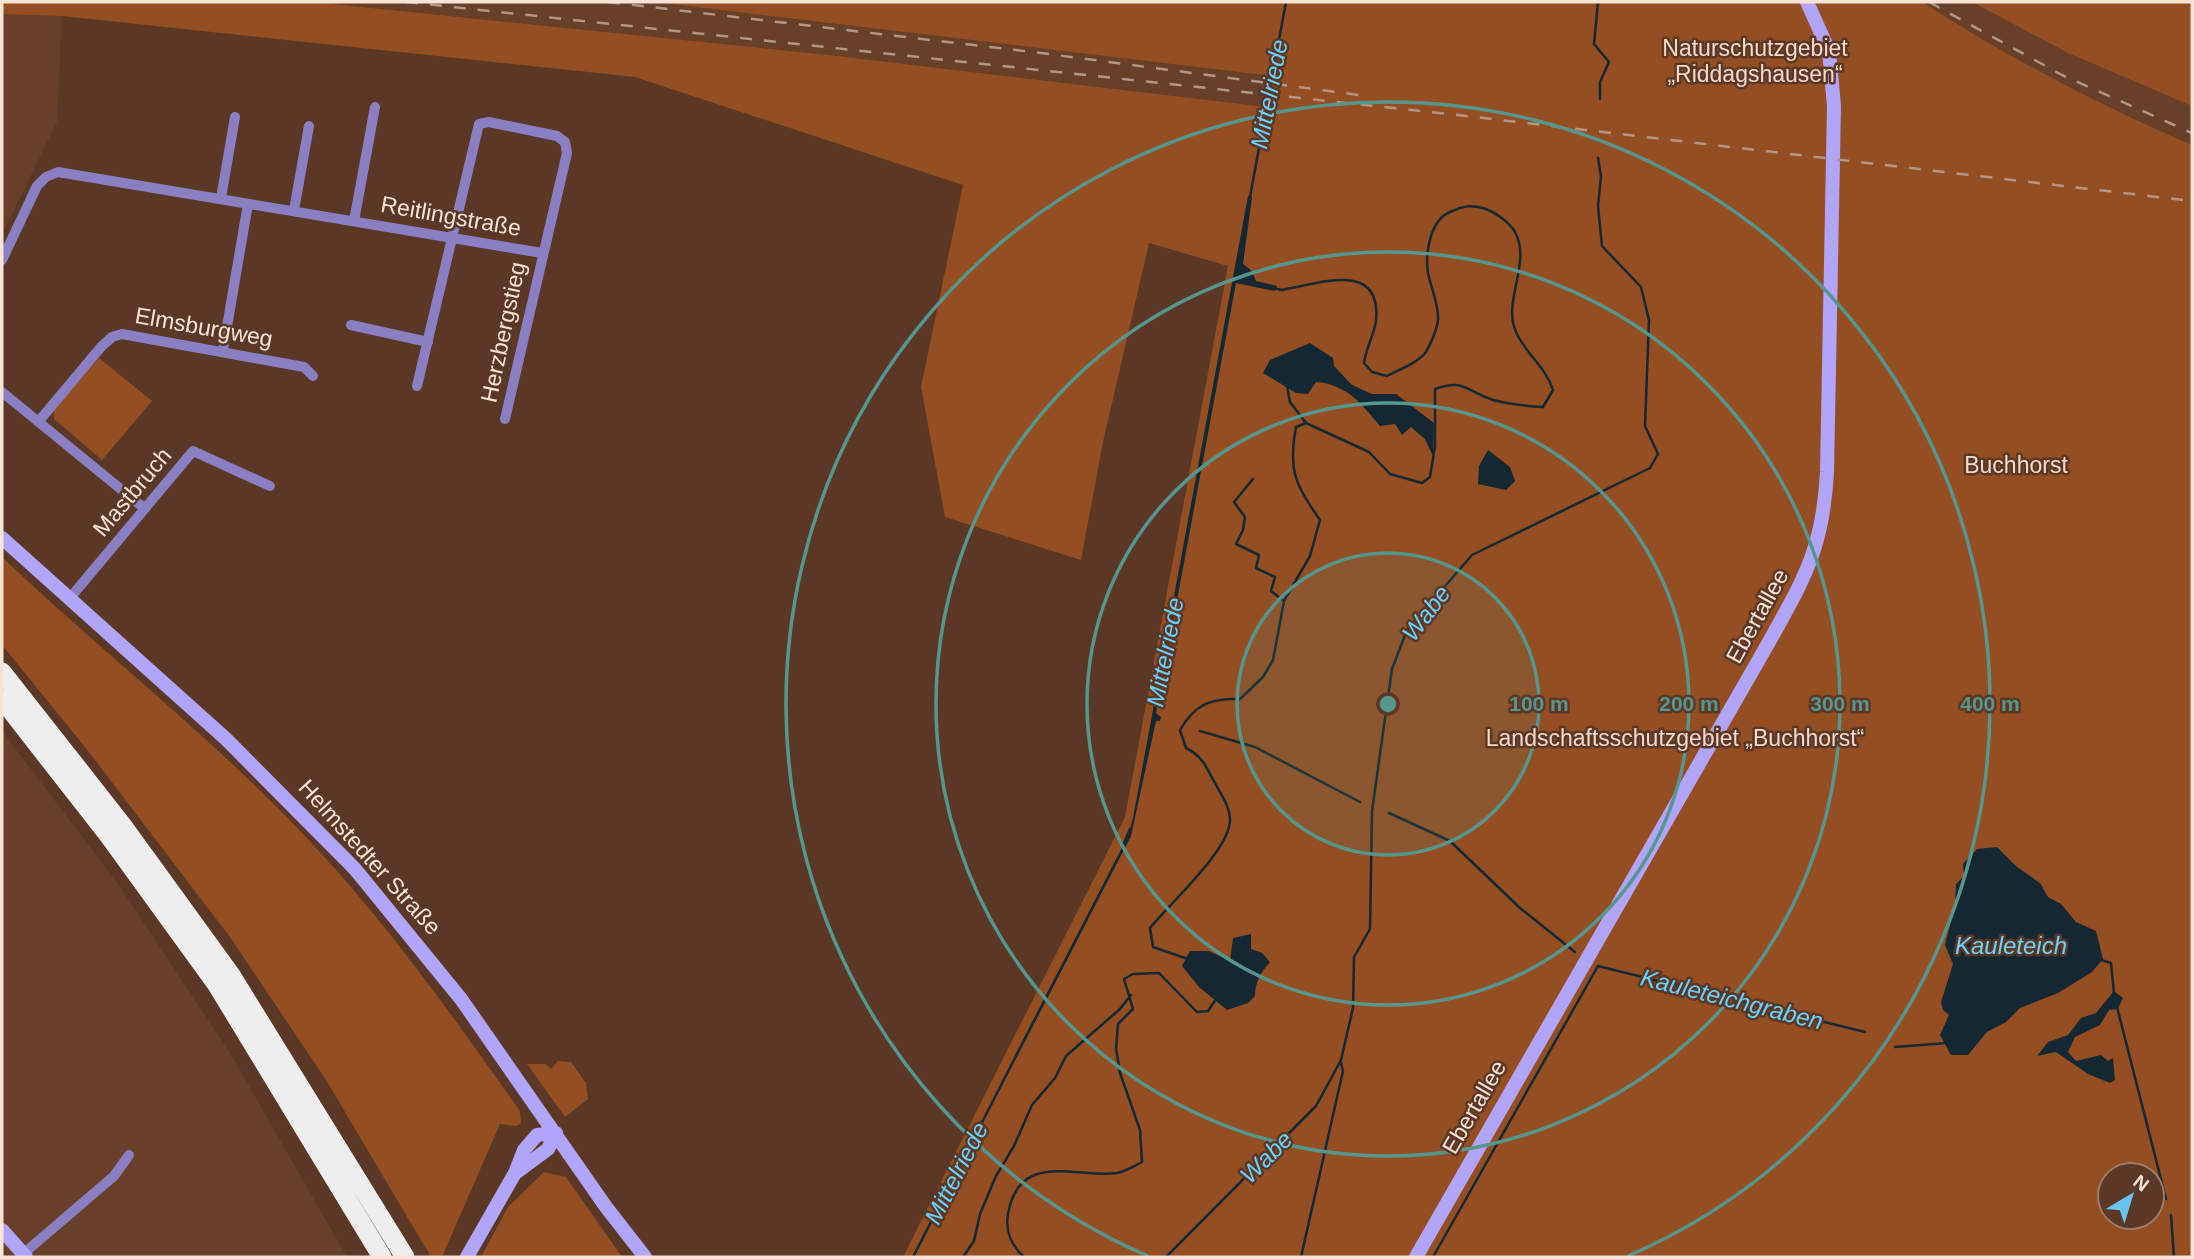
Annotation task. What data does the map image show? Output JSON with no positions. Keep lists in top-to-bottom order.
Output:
{
  "streets": {
    "main road": ["Ebertallee", "Helmstedter Straße"],
    "street": [
      "Reitlingstraße",
      "Elmsburgweg",
      "Herzbergstieg",
      "Mastbruch"
    ]
  },
  "crossings": [
    ["Reitlingstraße", "Herzbergstieg"]
  ],
  "water": [
    "Mittelriede",
    "Wabe",
    "Kauleteich",
    "Kauleteichgraben"
  ],
  "parks": ["Naturschutzgebiet „Riddagshausen“", "Buchhorst", "Landschaftsschutzgebiet „Buchhorst“"],
  "north": "top right",
  "rings": [
    "100 m",
    "200 m",
    "300 m",
    "400 m"
  ]
}
